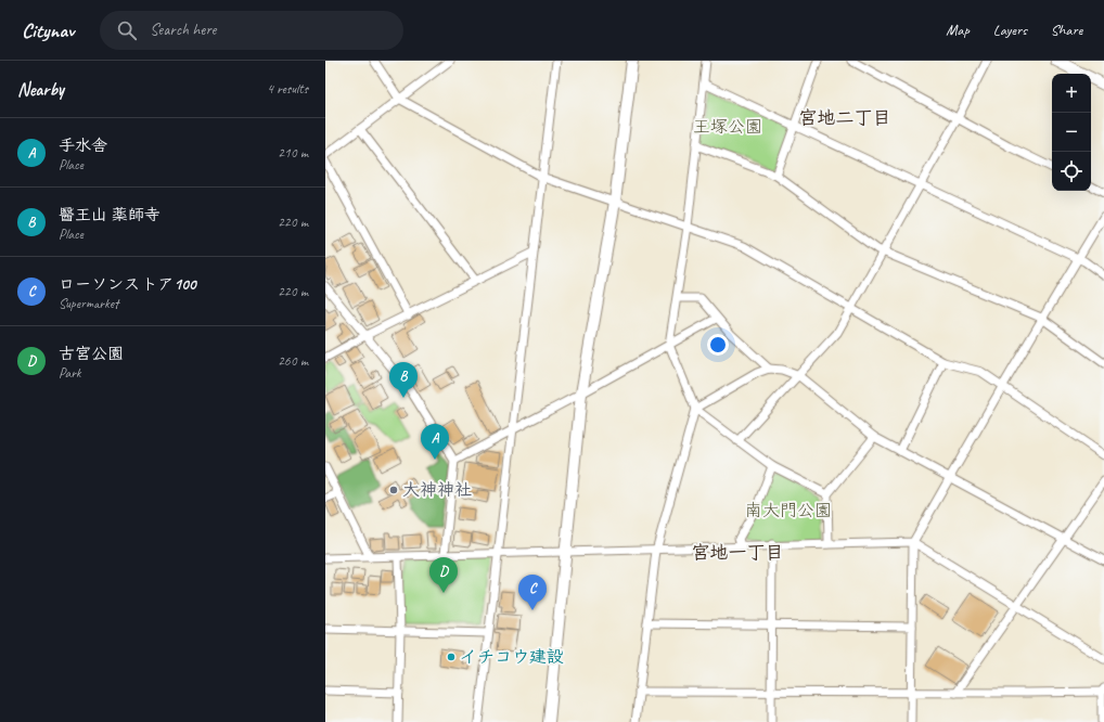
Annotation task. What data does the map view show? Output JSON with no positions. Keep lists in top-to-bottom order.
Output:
{
  "districts": ["宮地二丁目", "宮地一丁目"],
  "parks": ["王塚公園", "南大門公園"],
  "places": ["大神神社", "イチコウ建設"],
  "page": {
    "header": "Citynav",
    "search": "Search here",
    "nav": ["Map", "Layers", "Share"],
    "heading": ["Nearby", "4 results"],
    "map_buttons": ["+", "−"],
    "list": [
      {
        "mark": "A",
        "name": "手水舎",
        "note": "Place",
        "value": "210 m"
      },
      {
        "mark": "B",
        "name": "醫王山 薬師寺",
        "note": "Place",
        "value": "220 m"
      },
      {
        "mark": "C",
        "name": "ローソンストア100",
        "note": "Supermarket",
        "value": "220 m"
      },
      {
        "mark": "D",
        "name": "古宮公園",
        "note": "Park",
        "value": "260 m"
      }
    ],
    "pins": [
      "B",
      "A",
      "D",
      "C"
    ]
  }
}
